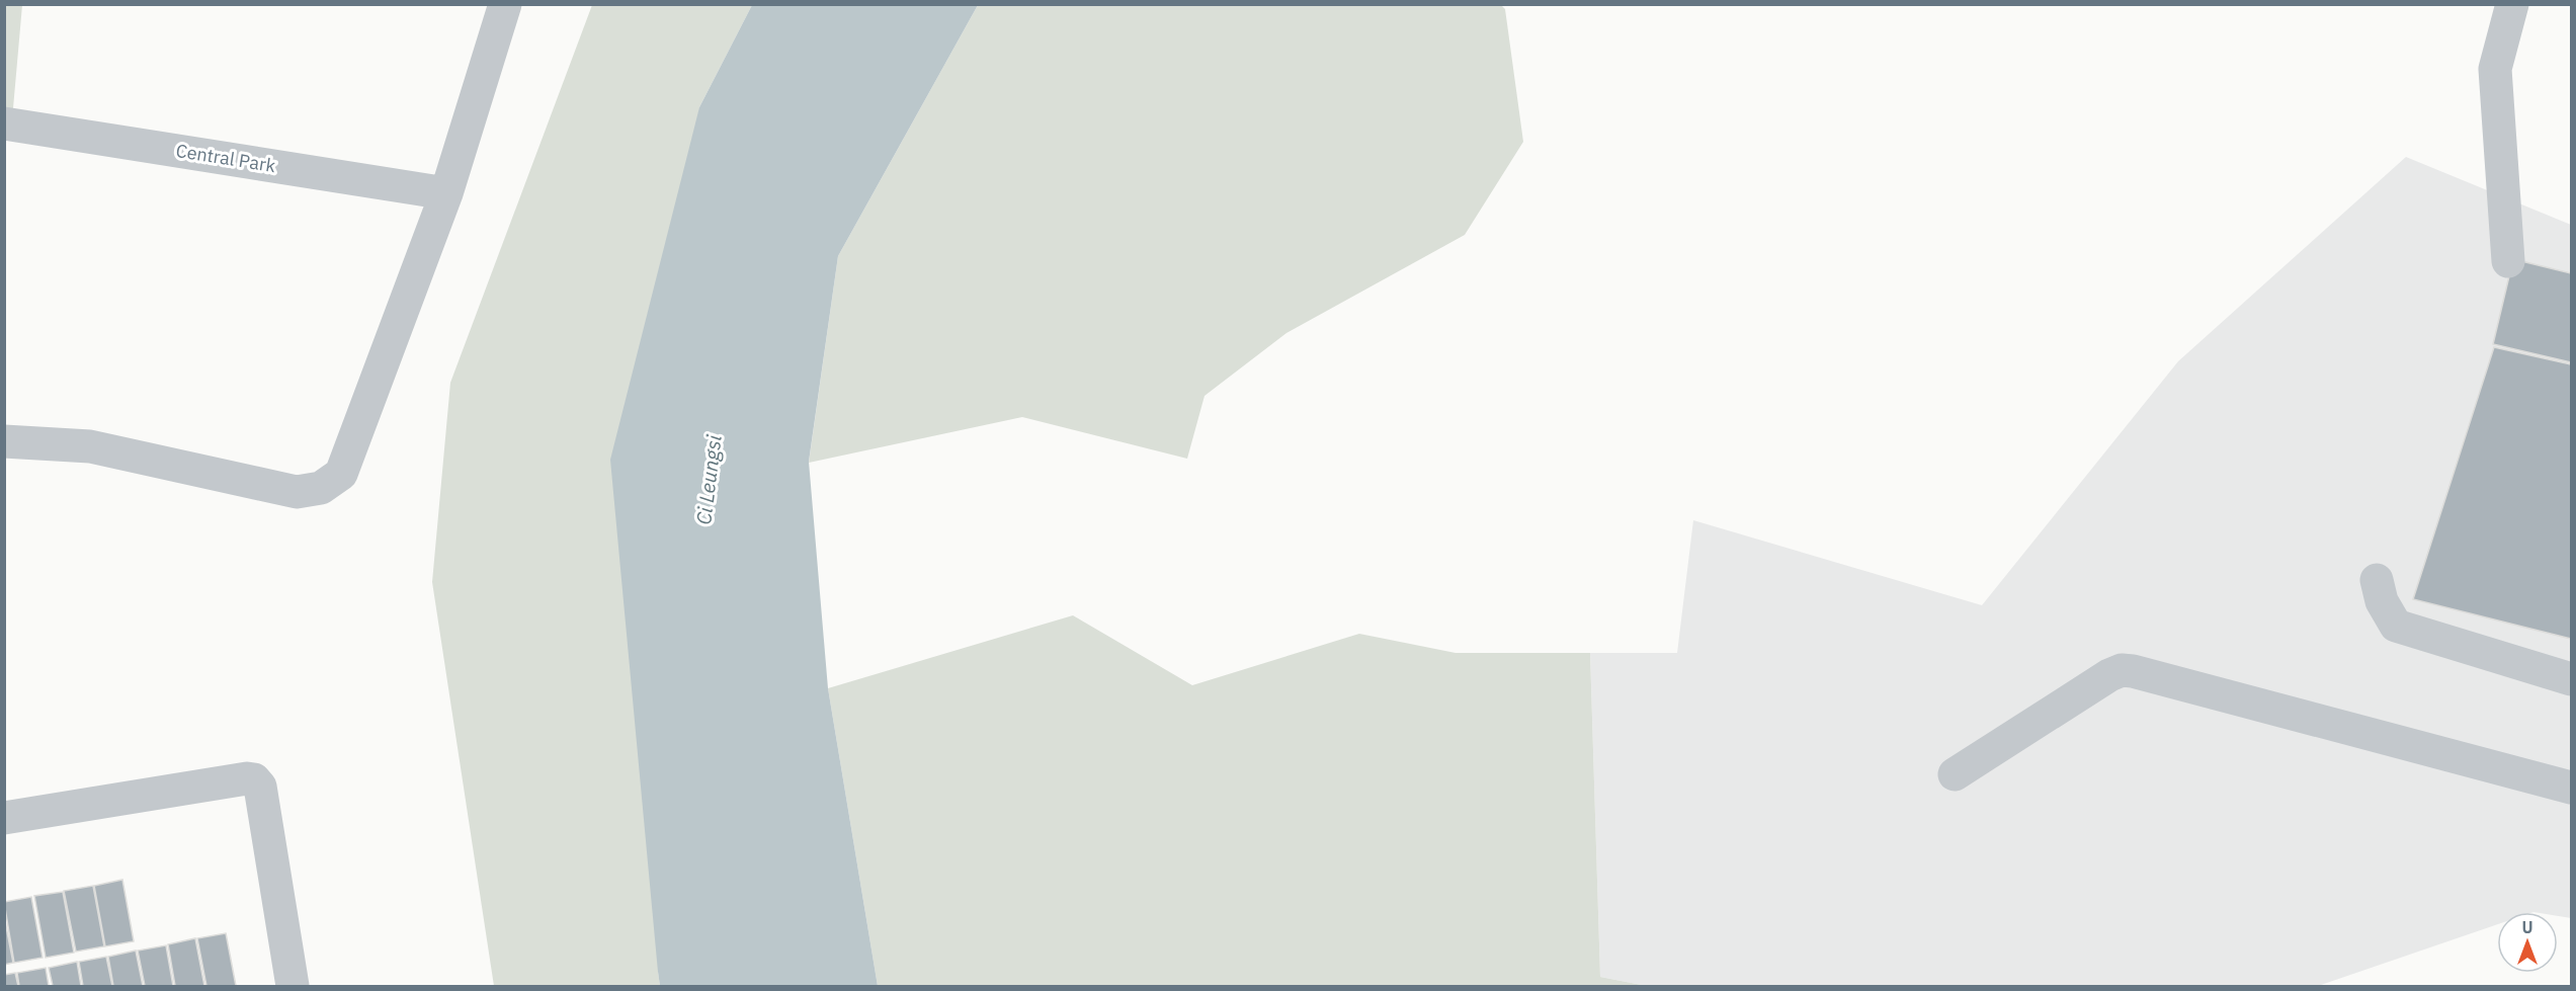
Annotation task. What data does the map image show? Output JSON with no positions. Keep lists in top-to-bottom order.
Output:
{
  "streets": {
    "street": ["Central Park"]
  },
  "water": ["Ci Leungsi"],
  "north": "top"
}
